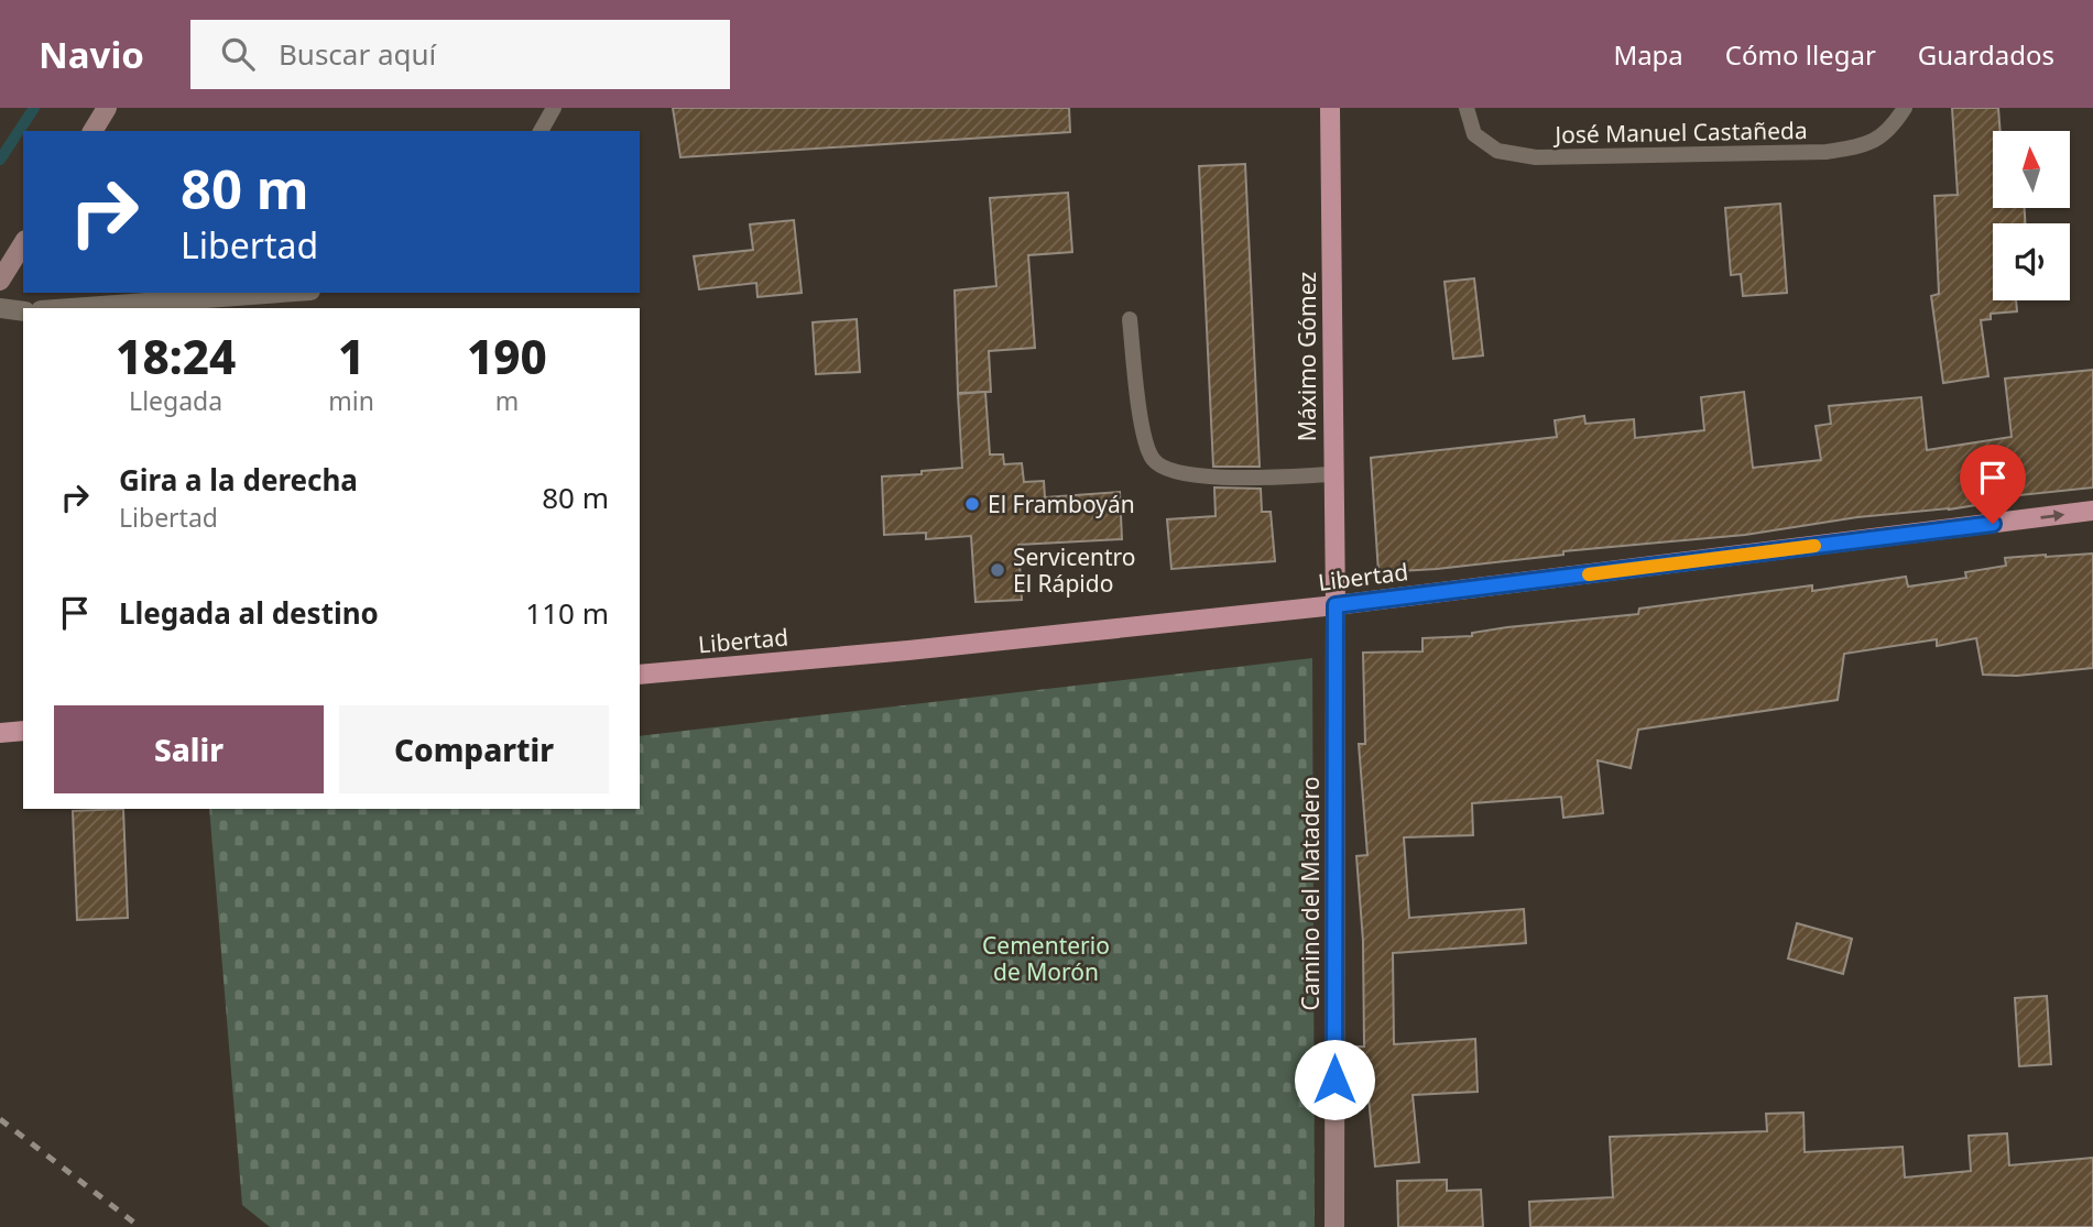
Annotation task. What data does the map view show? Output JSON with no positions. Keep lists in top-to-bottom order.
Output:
{
  "streets": {
    "main road": ["Máximo Gómez", "Libertad", "Camino del Matadero"],
    "lane": ["José Manuel Castañeda"]
  },
  "crossings": [
    ["Máximo Gómez", "Libertad"],
    ["Máximo Gómez", "Camino del Matadero"],
    ["Libertad", "Camino del Matadero"]
  ],
  "one_way": ["Libertad"],
  "parks": ["Cementerio de Morón"],
  "places": ["El Framboyán", "Servicentro El Rápido"],
  "north": "top",
  "page": {
    "header": "Navio",
    "search": "Buscar aquí",
    "nav": ["Mapa", "Cómo llegar", "Guardados"],
    "turn": ["80 m", "Libertad"],
    "eta": [
      "18:24",
      "Llegada",
      "1",
      "min",
      "190",
      "m"
    ],
    "list": [
      {
        "name": "Gira a la derecha",
        "note": "Libertad",
        "value": "80 m"
      },
      {
        "name": "Llegada al destino",
        "value": "110 m"
      }
    ],
    "buttons": ["Salir", "Compartir"]
  }
}
